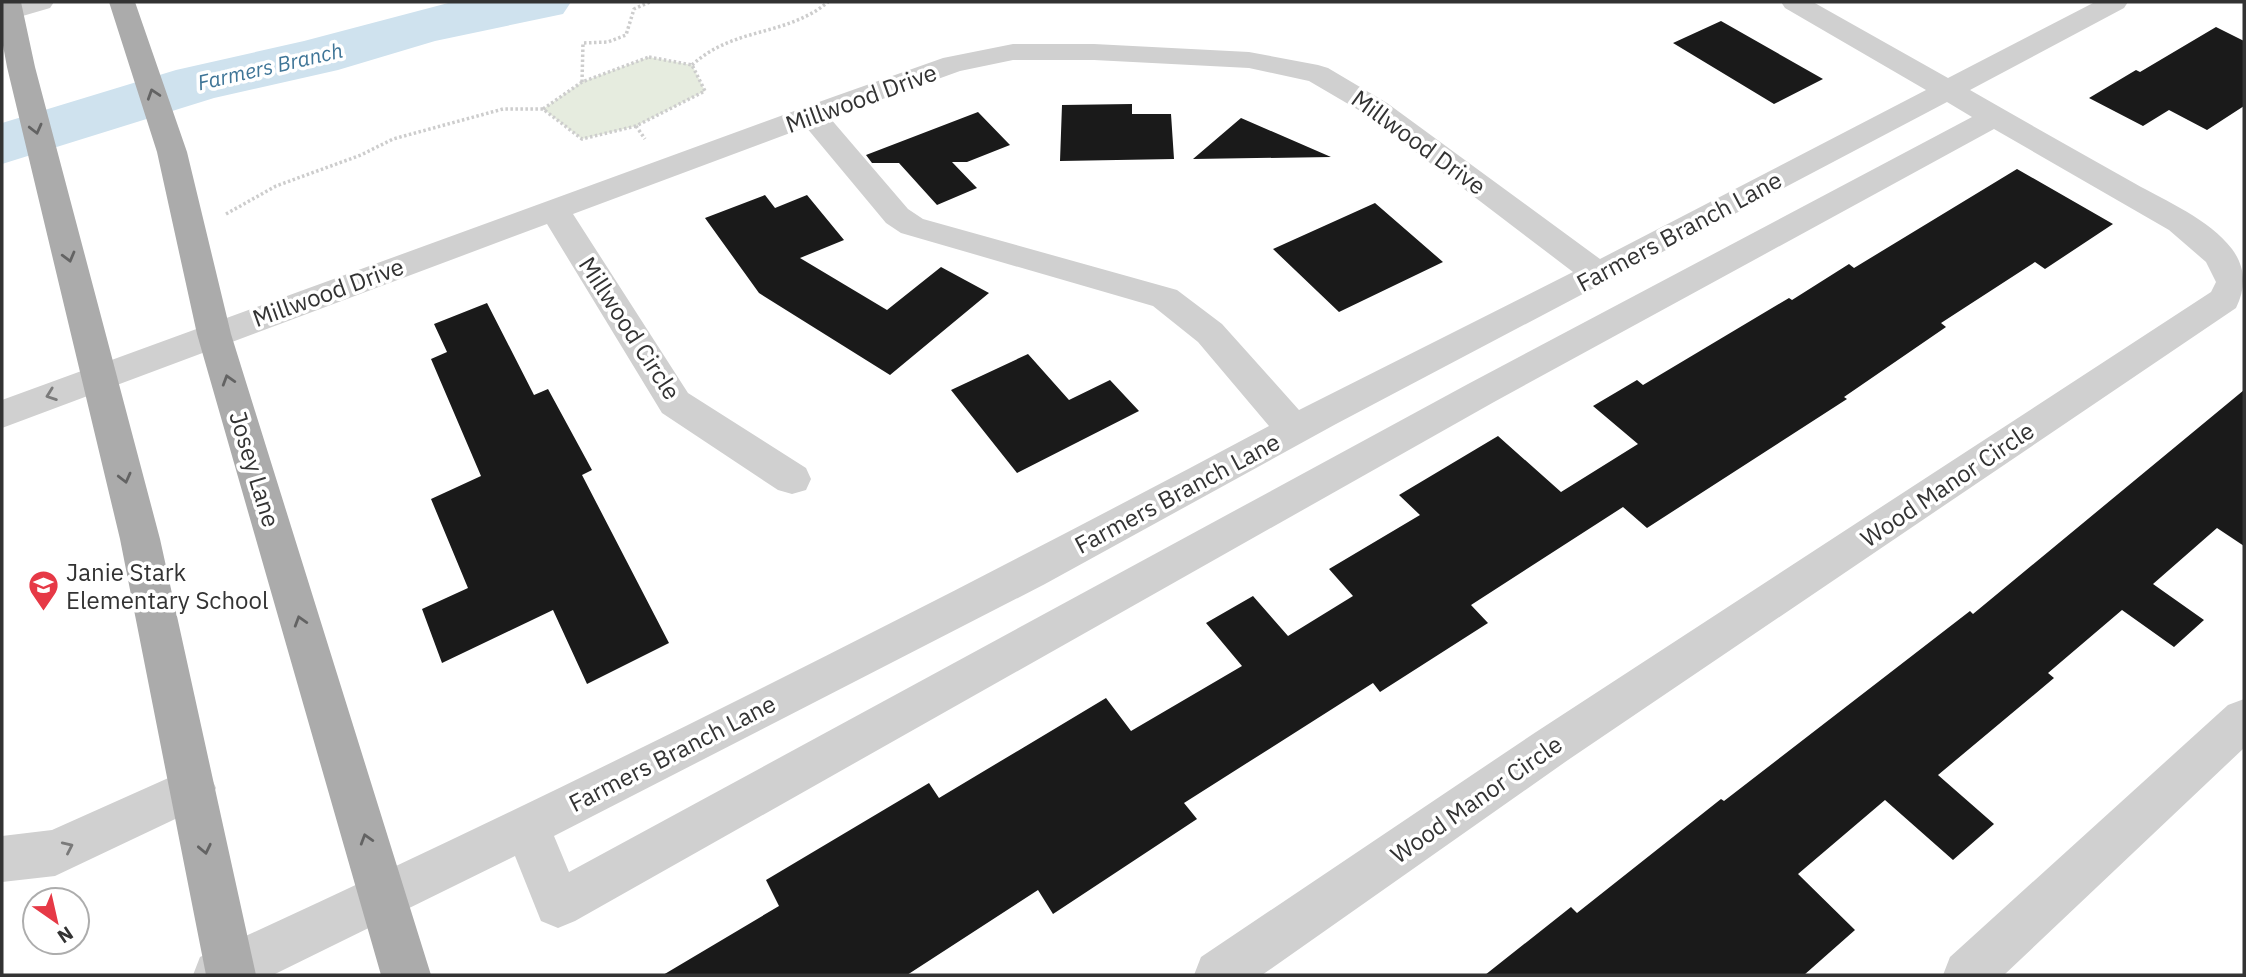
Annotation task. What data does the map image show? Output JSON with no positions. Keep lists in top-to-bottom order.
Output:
{
  "streets": {
    "main road": ["Josey Lane"],
    "street": [
      "Millwood Drive",
      "Farmers Branch Lane",
      "Millwood Circle",
      "Wood Manor Circle"
    ]
  },
  "crossings": [
    ["Millwood Drive", "Farmers Branch Lane"],
    ["Millwood Drive", "Millwood Circle"],
    ["Millwood Drive", "Josey Lane"],
    ["Farmers Branch Lane", "Josey Lane"],
    ["Farmers Branch Lane", "Wood Manor Circle"]
  ],
  "water": ["Farmers Branch"],
  "places": {
    "school or university": ["Janie Stark Elementary School"]
  },
  "north": "bottom right"
}
